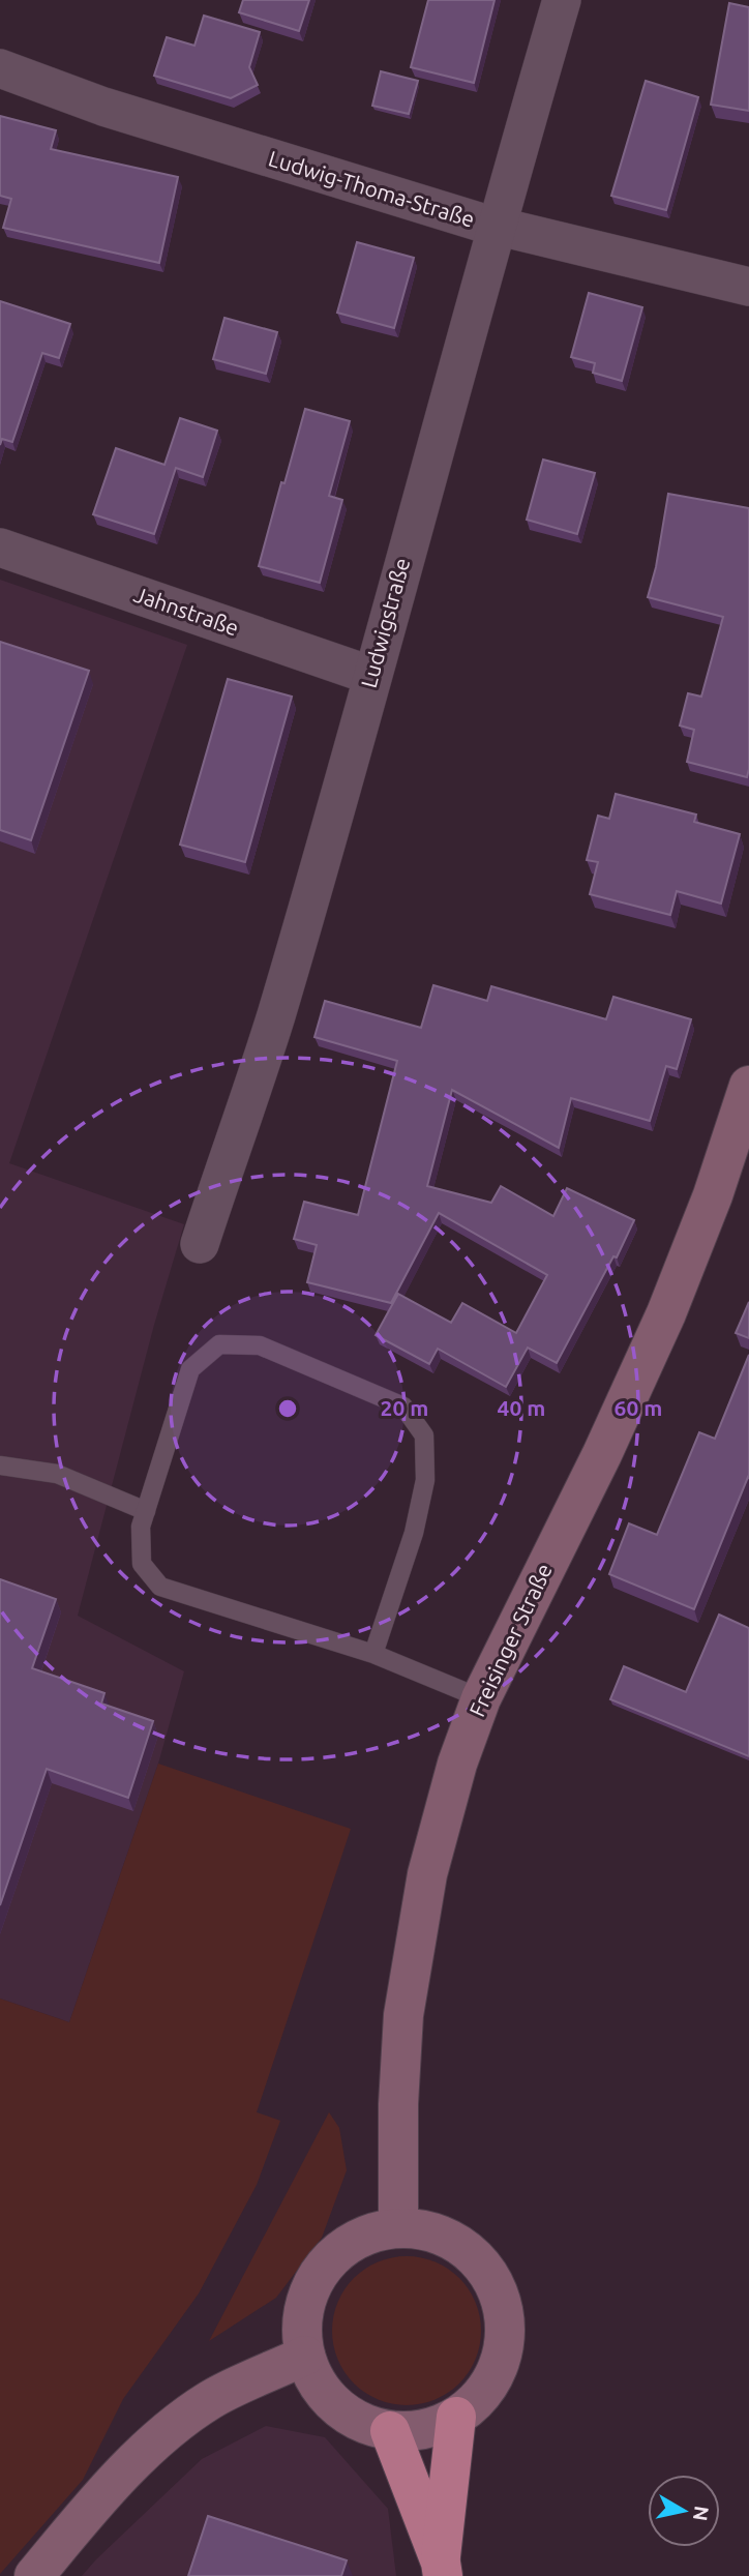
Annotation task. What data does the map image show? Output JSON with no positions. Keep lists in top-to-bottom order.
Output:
{
  "streets": {
    "main road": ["Freisinger Straße"],
    "street": ["Ludwig-Thoma-Straße", "Jahnstraße", "Ludwigstraße"]
  },
  "crossings": [
    ["Ludwig-Thoma-Straße", "Ludwigstraße"],
    ["Jahnstraße", "Ludwigstraße"]
  ],
  "north": "right",
  "rings": ["20 m", "40 m", "60 m"]
}
